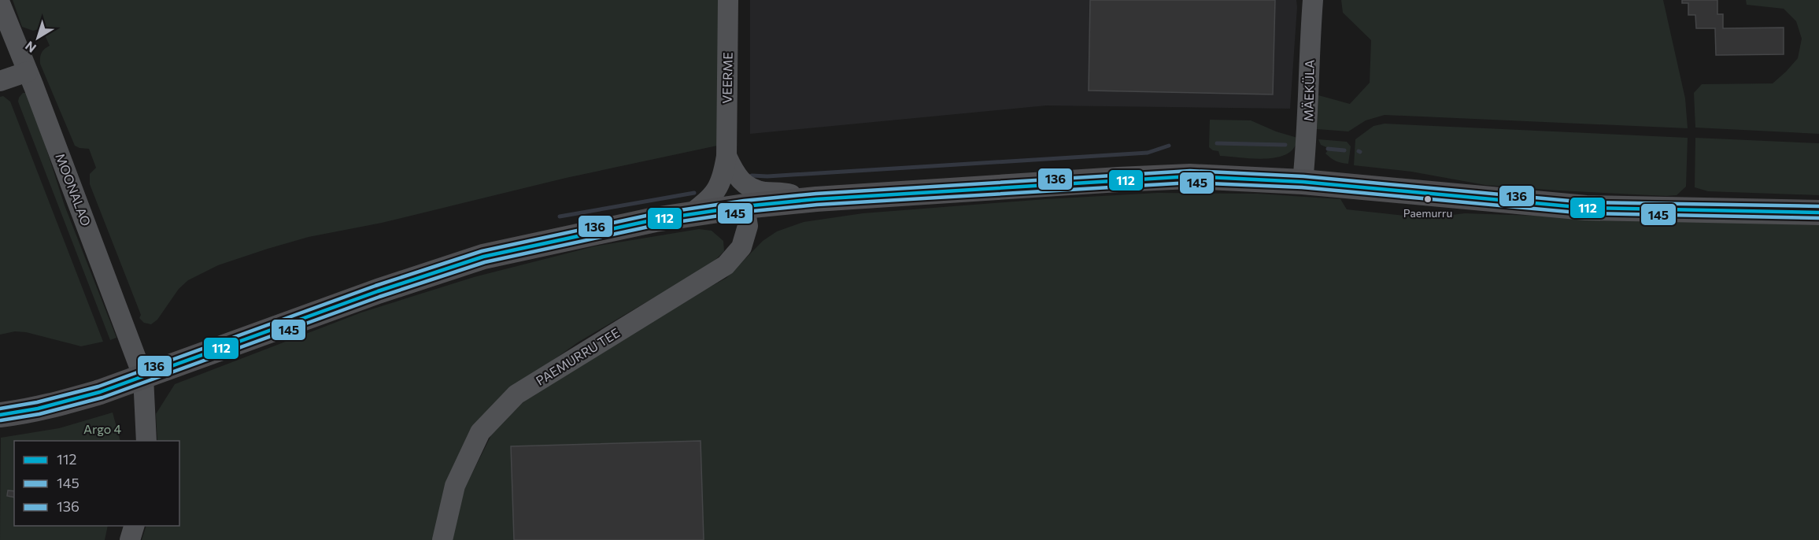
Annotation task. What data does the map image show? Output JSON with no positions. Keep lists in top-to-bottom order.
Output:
{
  "streets": {
    "street": [
      "VEERME",
      "MÄEKÜLA",
      "MOONALAO",
      "PAEMURRU TEE"
    ]
  },
  "parks": ["Argo 4"],
  "places": ["Paemurru"],
  "lines": ["transit line 136", "transit line 112", "transit line 145"],
  "legend": ["112", "145", "136"],
  "north": "bottom left"
}
